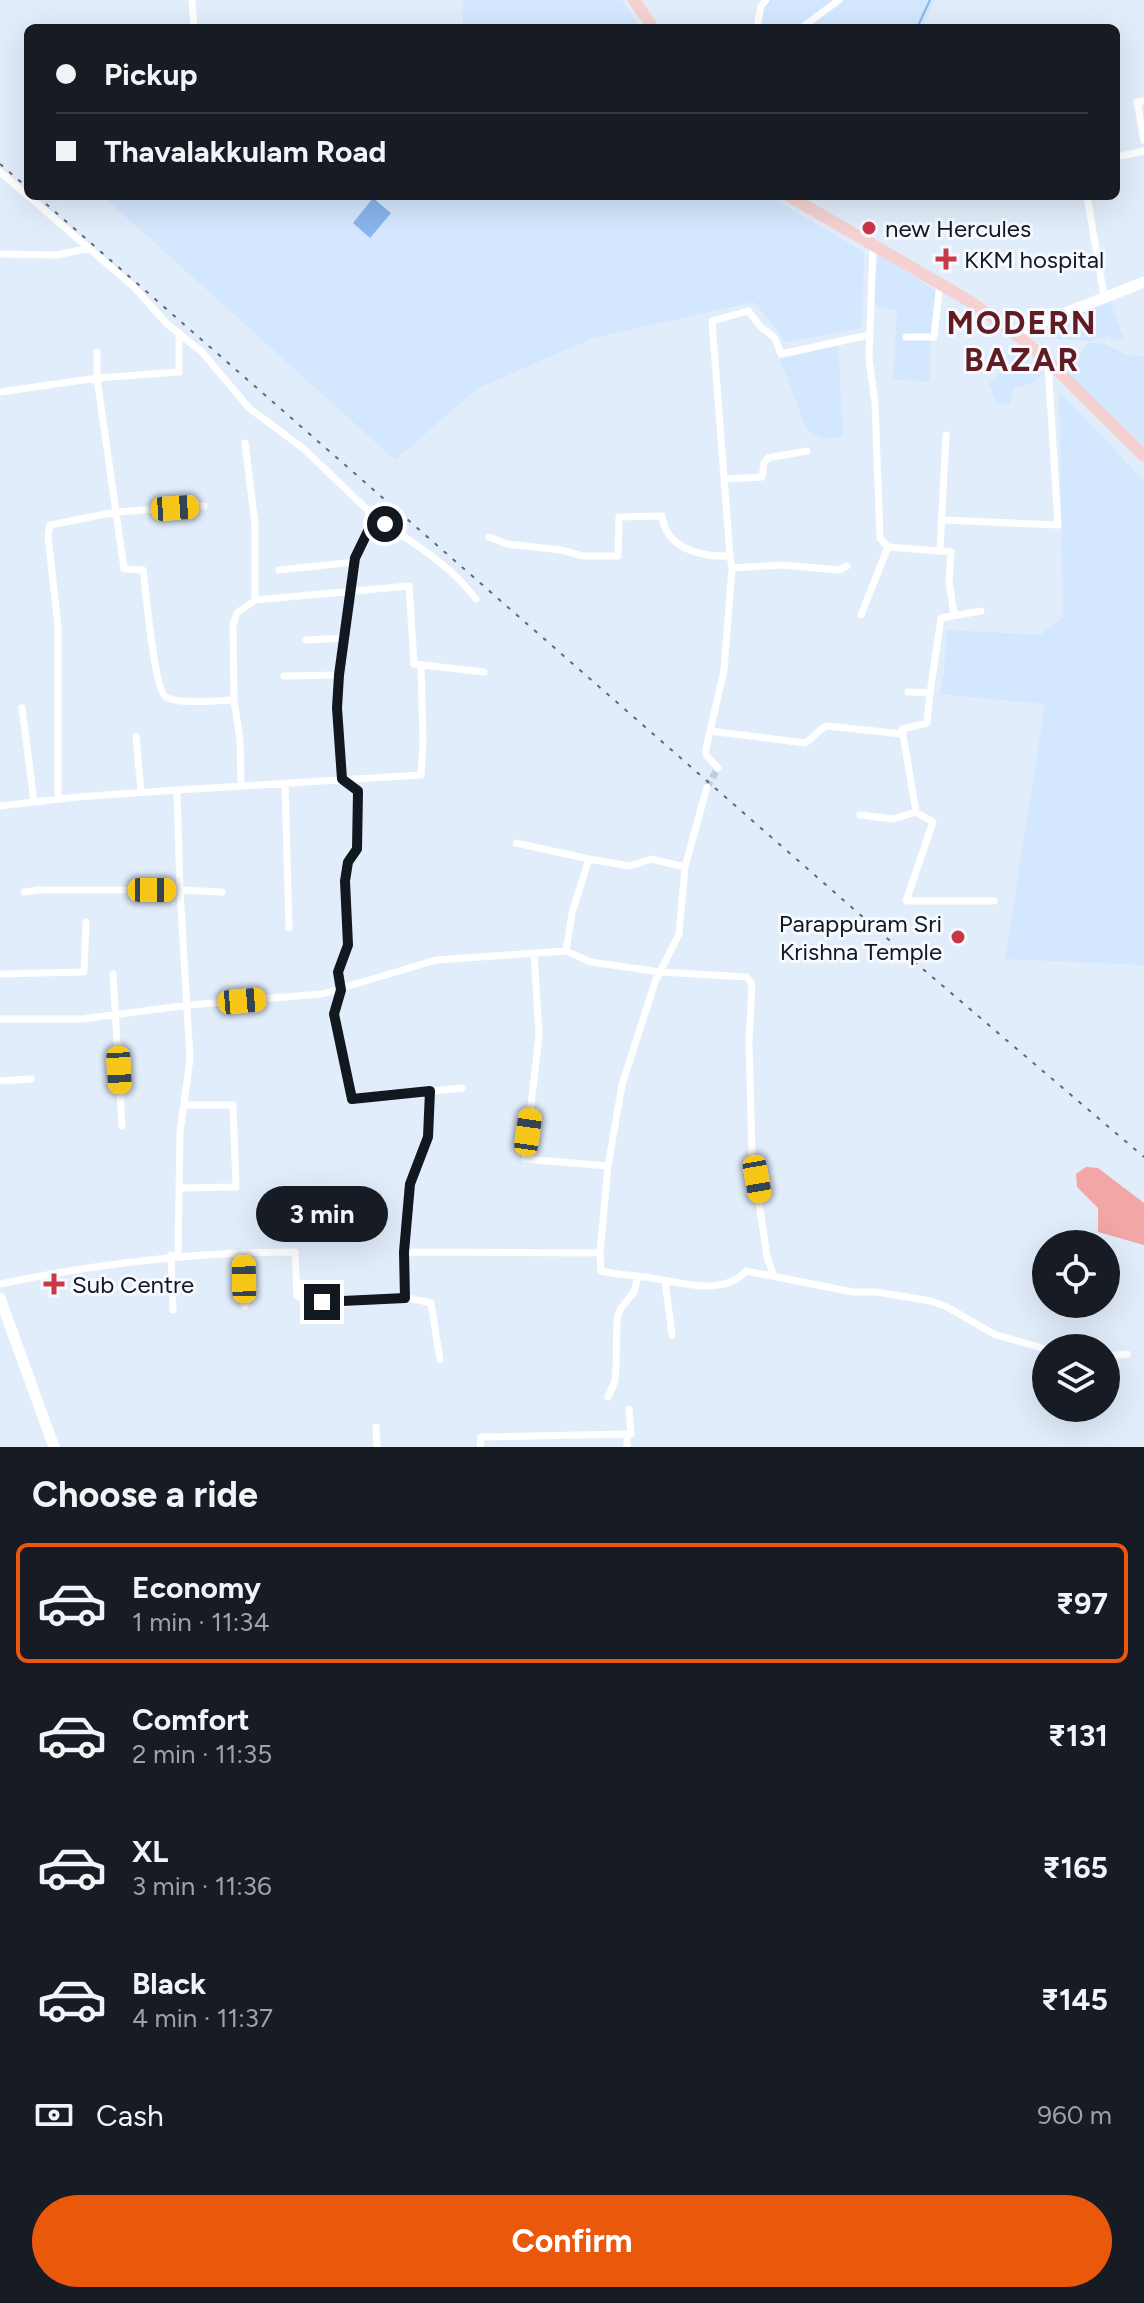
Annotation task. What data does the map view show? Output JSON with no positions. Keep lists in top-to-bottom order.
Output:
{
  "districts": ["MODERN BAZAR"],
  "places": {
    "other": ["new Hercules", "Parappuram Sri Krishna Temple"],
    "health": ["KKM hospital", "Sub Centre"]
  },
  "page": {
    "banner": ["Pickup", "Thavalakkulam Road"],
    "bubble": "3 min",
    "heading": "Choose a ride",
    "list": [
      {
        "name": "Economy",
        "note": "1 min · 11:34",
        "value": "₹97"
      },
      {
        "name": "Comfort",
        "note": "2 min · 11:35",
        "value": "₹131"
      },
      {
        "name": "XL",
        "note": "3 min · 11:36",
        "value": "₹165"
      },
      {
        "name": "Black",
        "note": "4 min · 11:37",
        "value": "₹145"
      }
    ],
    "pay": ["Cash", "960 m"],
    "buttons": "Confirm"
  }
}
